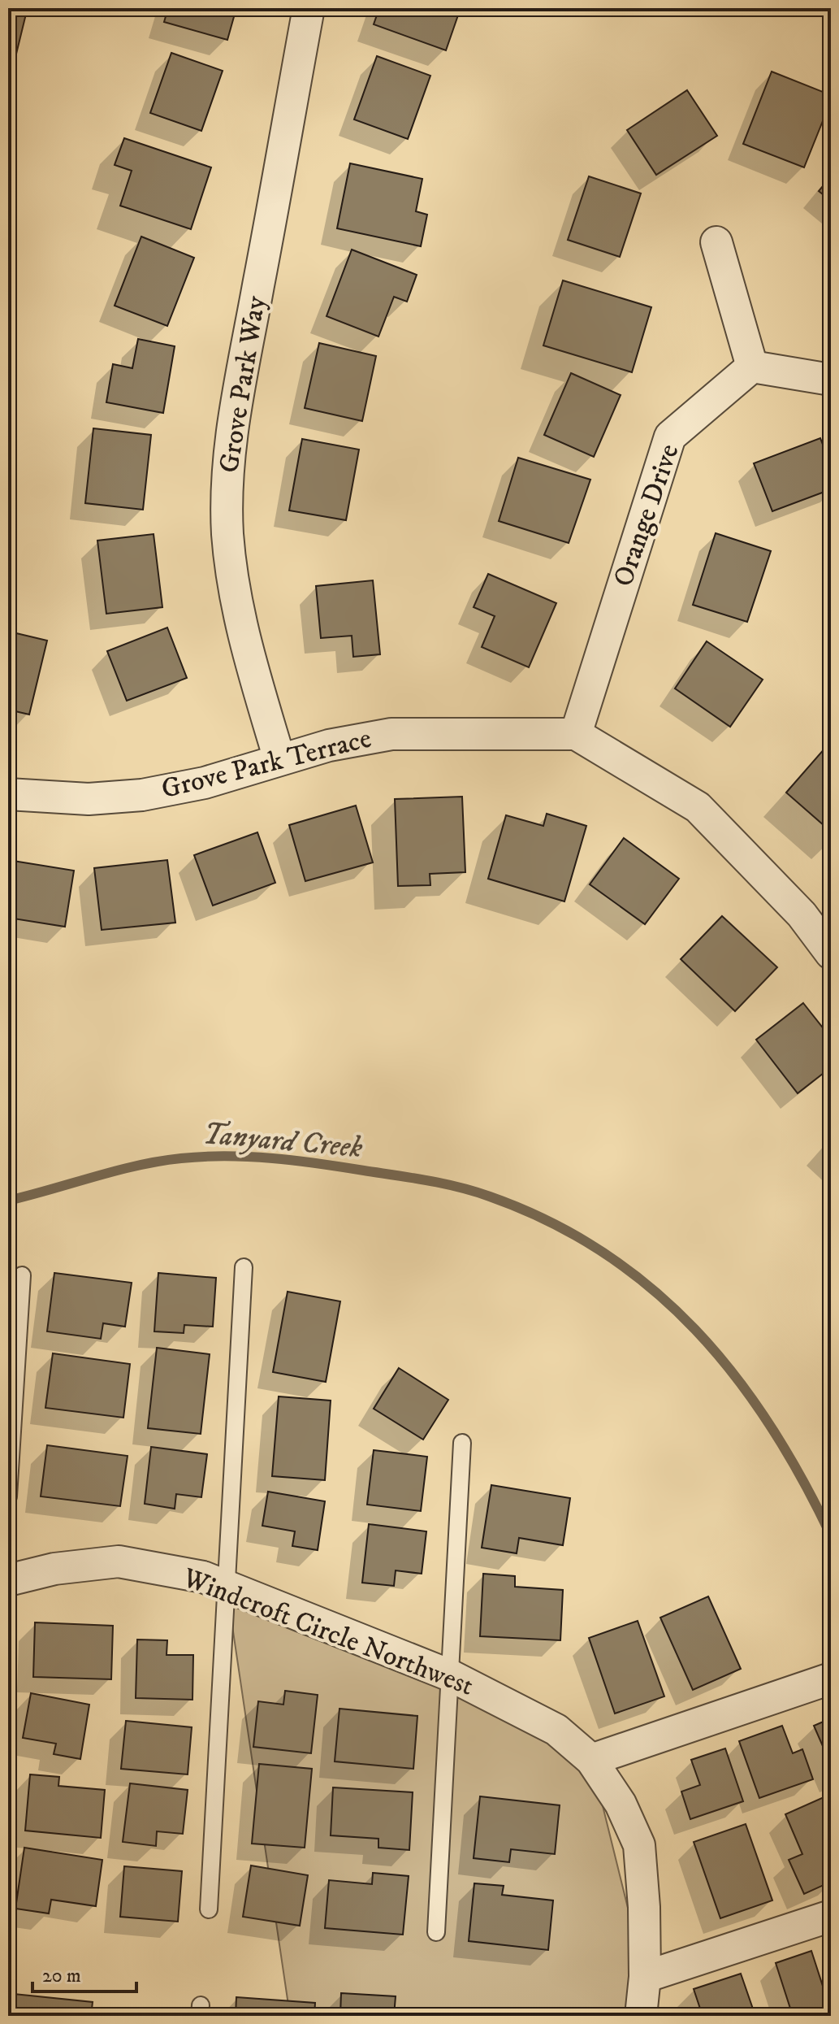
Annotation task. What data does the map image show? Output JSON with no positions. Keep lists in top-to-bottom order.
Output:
{
  "streets": {
    "street": [
      "Grove Park Way",
      "Orange Drive",
      "Grove Park Terrace",
      "Windcroft Circle Northwest"
    ]
  },
  "crossings": [
    ["Grove Park Way", "Grove Park Terrace"],
    ["Orange Drive", "Grove Park Terrace"]
  ],
  "water": ["Tanyard Creek"],
  "scale_bar": "20 m"
}
